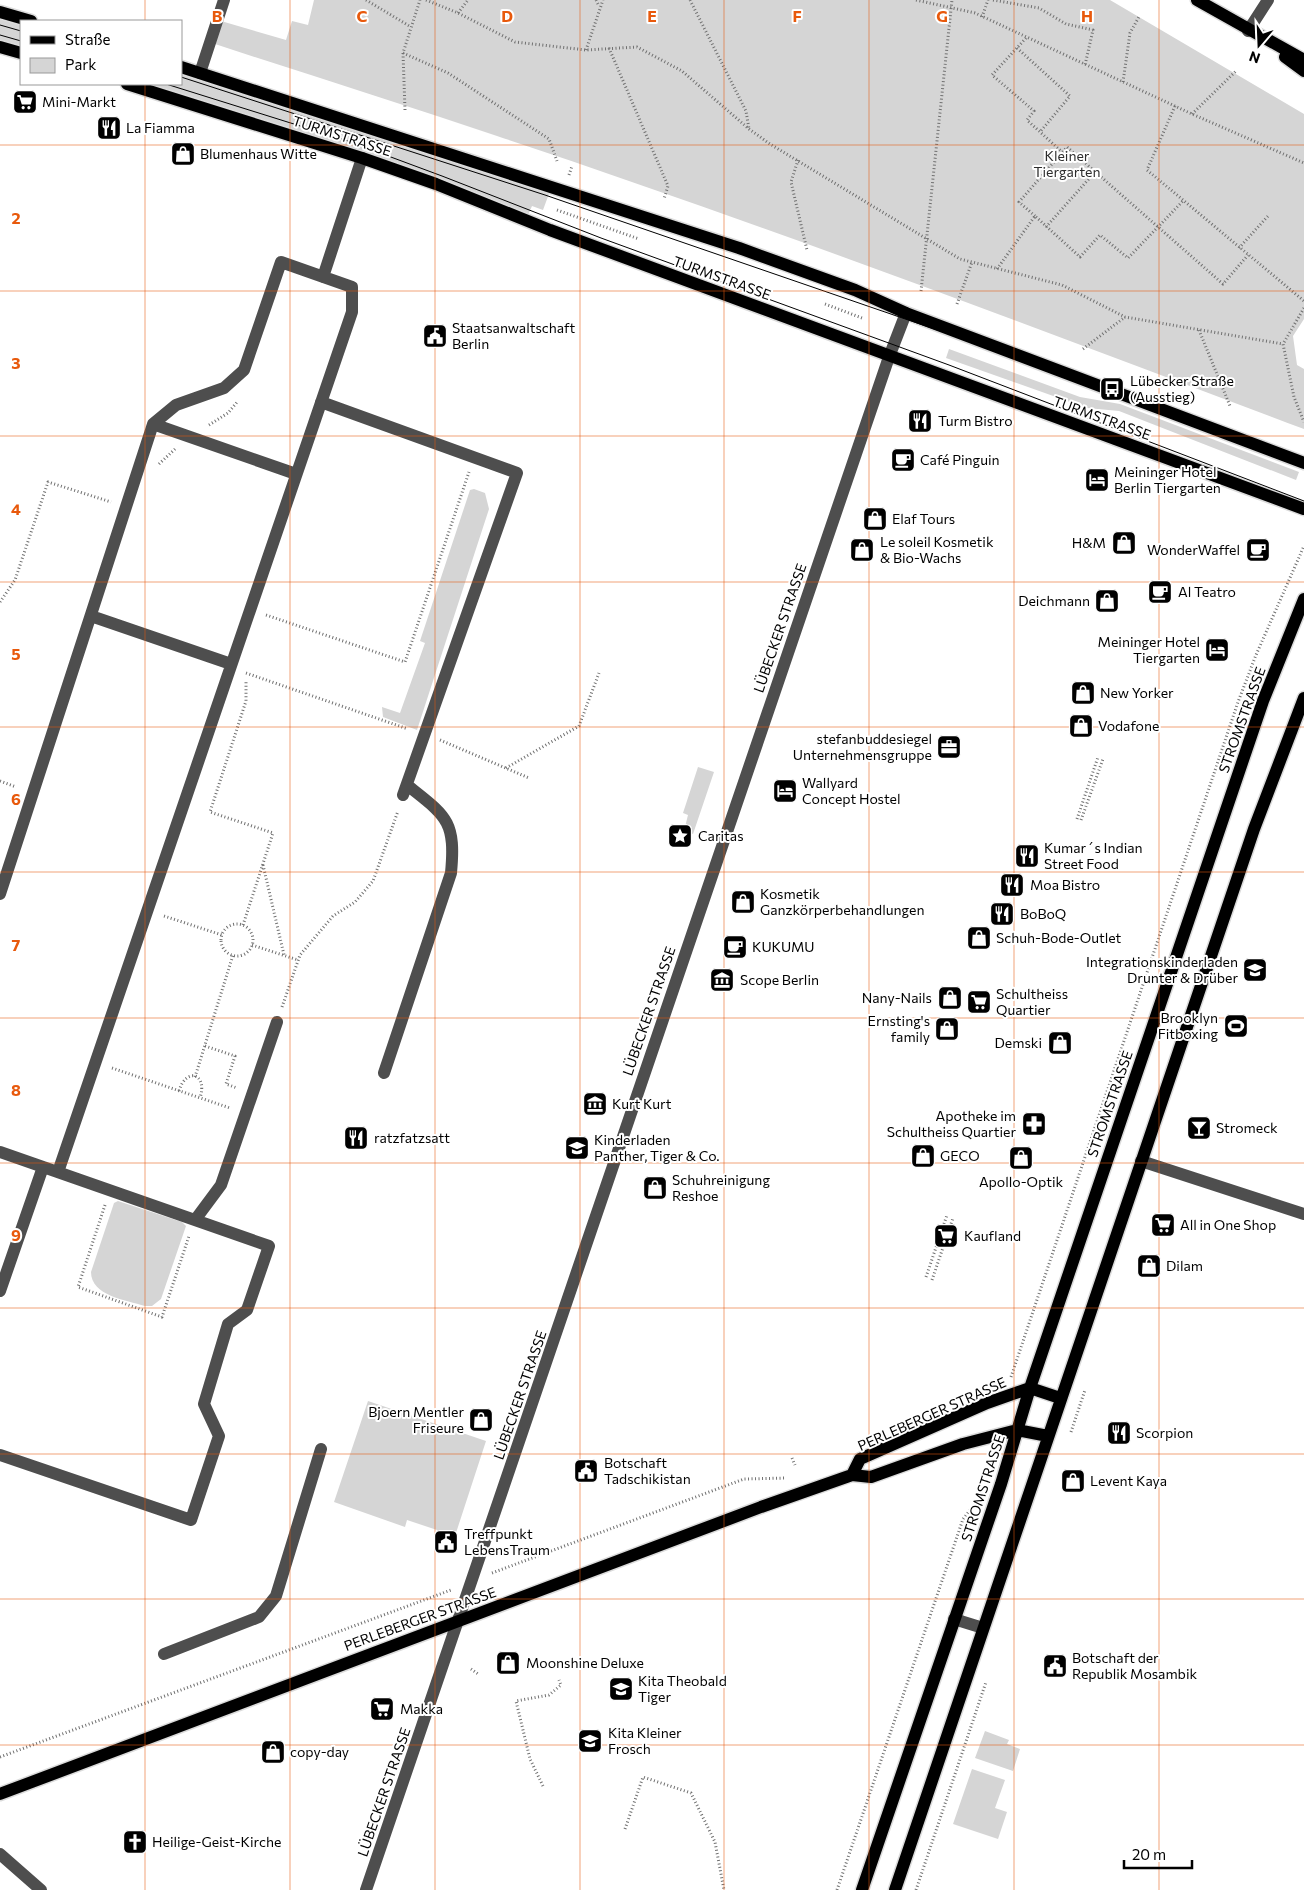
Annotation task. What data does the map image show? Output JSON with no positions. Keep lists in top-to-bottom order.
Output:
{
  "streets": {
    "main road": ["TURMSTRASSE", "STROMSTRASSE", "PERLEBERGER STRASSE"],
    "street": ["LÜBECKER STRASSE"]
  },
  "crossings": [
    ["TURMSTRASSE", "LÜBECKER STRASSE"],
    ["LÜBECKER STRASSE", "PERLEBERGER STRASSE"],
    ["STROMSTRASSE", "PERLEBERGER STRASSE"]
  ],
  "parks": ["Kleiner Tiergarten"],
  "places": {
    "supermarket": [
      "Mini-Markt",
      "Schultheiss Quartier",
      "All in One Shop",
      "Kaufland",
      "Makka"
    ],
    "restaurant": [
      "La Fiamma",
      "Turm Bistro",
      "Kumar´s Indian Street Food",
      "Moa Bistro",
      "BoBoQ",
      "ratzfatzsatt",
      "Scorpion"
    ],
    "shop": [
      "Blumenhaus Witte",
      "Elaf Tours",
      "H&M",
      "Le soleil Kosmetik & Bio-Wachs",
      "Deichmann",
      "New Yorker",
      "Vodafone",
      "Kosmetik Ganzkörperbehandlungen",
      "Schuh-Bode-Outlet",
      "Nany-Nails",
      "Ernsting's family",
      "Demski",
      "GECO",
      "Apollo-Optik",
      "Schuhreinigung Reshoe",
      "Dilam",
      "Bjoern Mentler Friseure",
      "Levent Kaya",
      "Moonshine Deluxe",
      "copy-day"
    ],
    "public building": [
      "Staatsanwaltschaft Berlin",
      "Botschaft Tadschikistan",
      "Treffpunkt LebensTraum",
      "Botschaft der Republik Mosambik"
    ],
    "bus stop": ["Lübecker Straße (Ausstieg)"],
    "cafe": [
      "Café Pinguin",
      "WonderWaffel",
      "Al Teatro",
      "KUKUMU"
    ],
    "hotel": ["Meininger Hotel Berlin Tiergarten", "Meininger Hotel Tiergarten", "Wallyard Concept Hostel"],
    "office": ["stefanbuddesiegel Unternehmensgruppe"],
    "place": ["Caritas"],
    "school or university": [
      "Integrationskinderladen Drunter & Drüber",
      "Kinderladen Panther, Tiger & Co.",
      "Kita Theobald Tiger",
      "Kita Kleiner Frosch"
    ],
    "museum": ["Scope Berlin", "Kurt Kurt"],
    "sports": ["Brooklyn Fitboxing"],
    "pharmacy": ["Apotheke im Schultheiss Quartier"],
    "bar": ["Stromeck"],
    "church": ["Heilige-Geist-Kirche"]
  },
  "legend": ["Straße", "Park"],
  "scale_bar": "20 m",
  "north": "bottom",
  "grid": {
    "columns": [
      "B",
      "C",
      "D",
      "E",
      "F",
      "G",
      "H"
    ],
    "rows": [
      "2",
      "3",
      "4",
      "5",
      "6",
      "7",
      "8",
      "9"
    ]
  }
}
